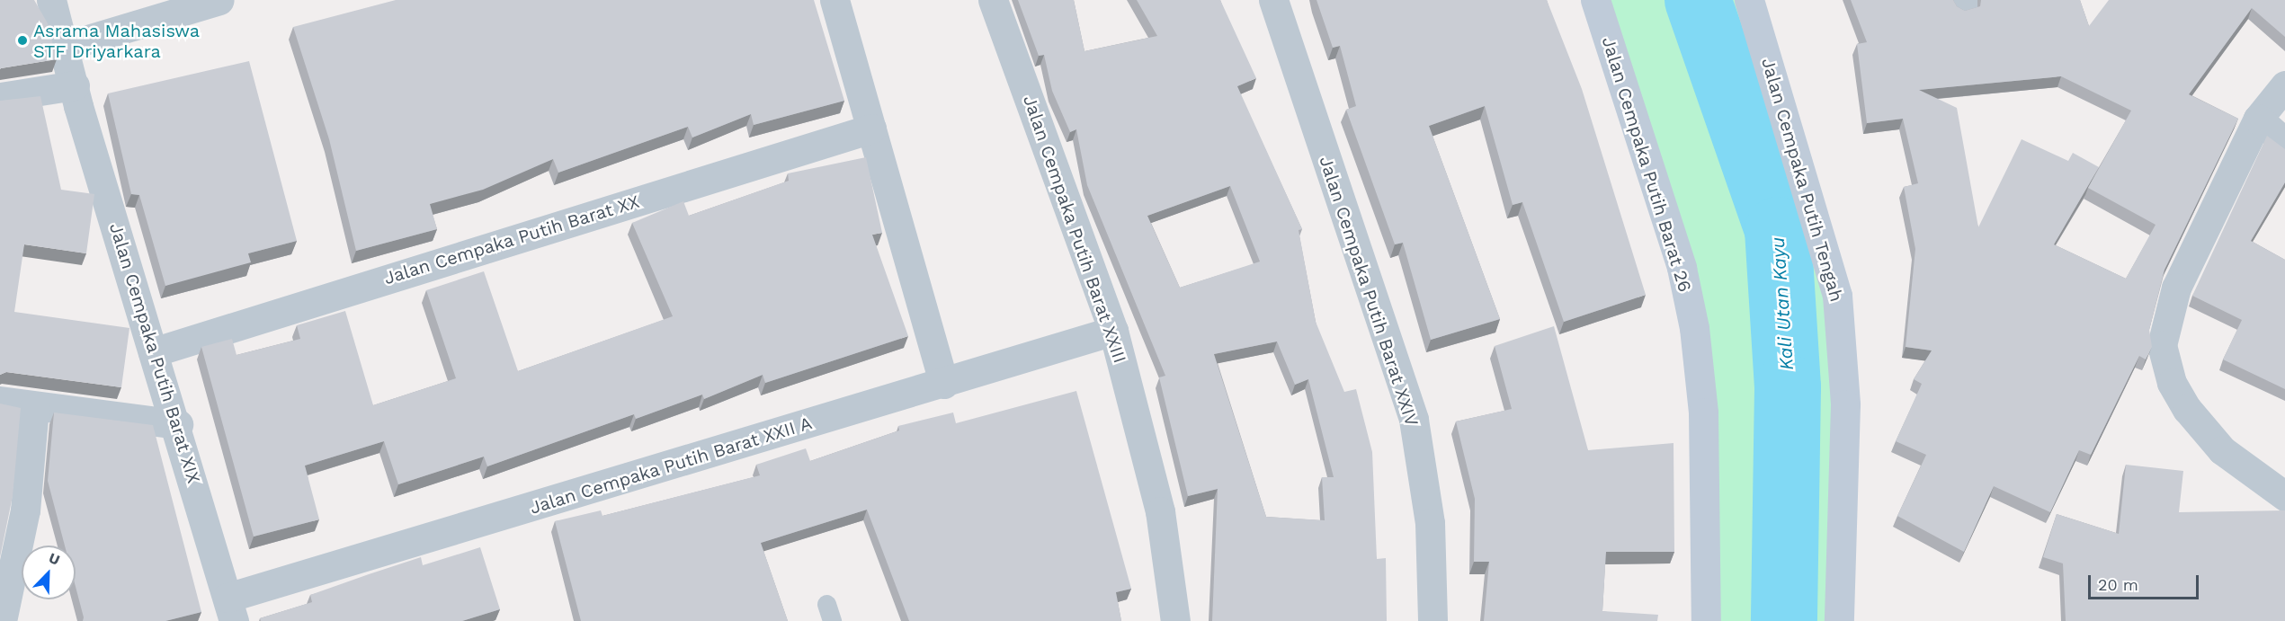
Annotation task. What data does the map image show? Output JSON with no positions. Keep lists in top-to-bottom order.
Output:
{
  "streets": {
    "street": [
      "Jalan Cempaka Putih Barat 26",
      "Jalan Cempaka Putih Tengah",
      "Jalan Cempaka Putih Barat XXIII",
      "Jalan Cempaka Putih Barat XX",
      "Jalan Cempaka Putih Barat XXIV",
      "Jalan Cempaka Putih Barat XIX",
      "Jalan Cempaka Putih Barat XXII A"
    ]
  },
  "crossings": [
    ["Jalan Cempaka Putih Barat XXIII", "Jalan Cempaka Putih Barat XXII A"],
    ["Jalan Cempaka Putih Barat XX", "Jalan Cempaka Putih Barat XIX"],
    ["Jalan Cempaka Putih Barat XIX", "Jalan Cempaka Putih Barat XXII A"]
  ],
  "water": ["Kali Utan Kayu"],
  "places": ["Asrama Mahasiswa STF Driyarkara"],
  "scale_bar": "20 m",
  "north": "top right"
}
